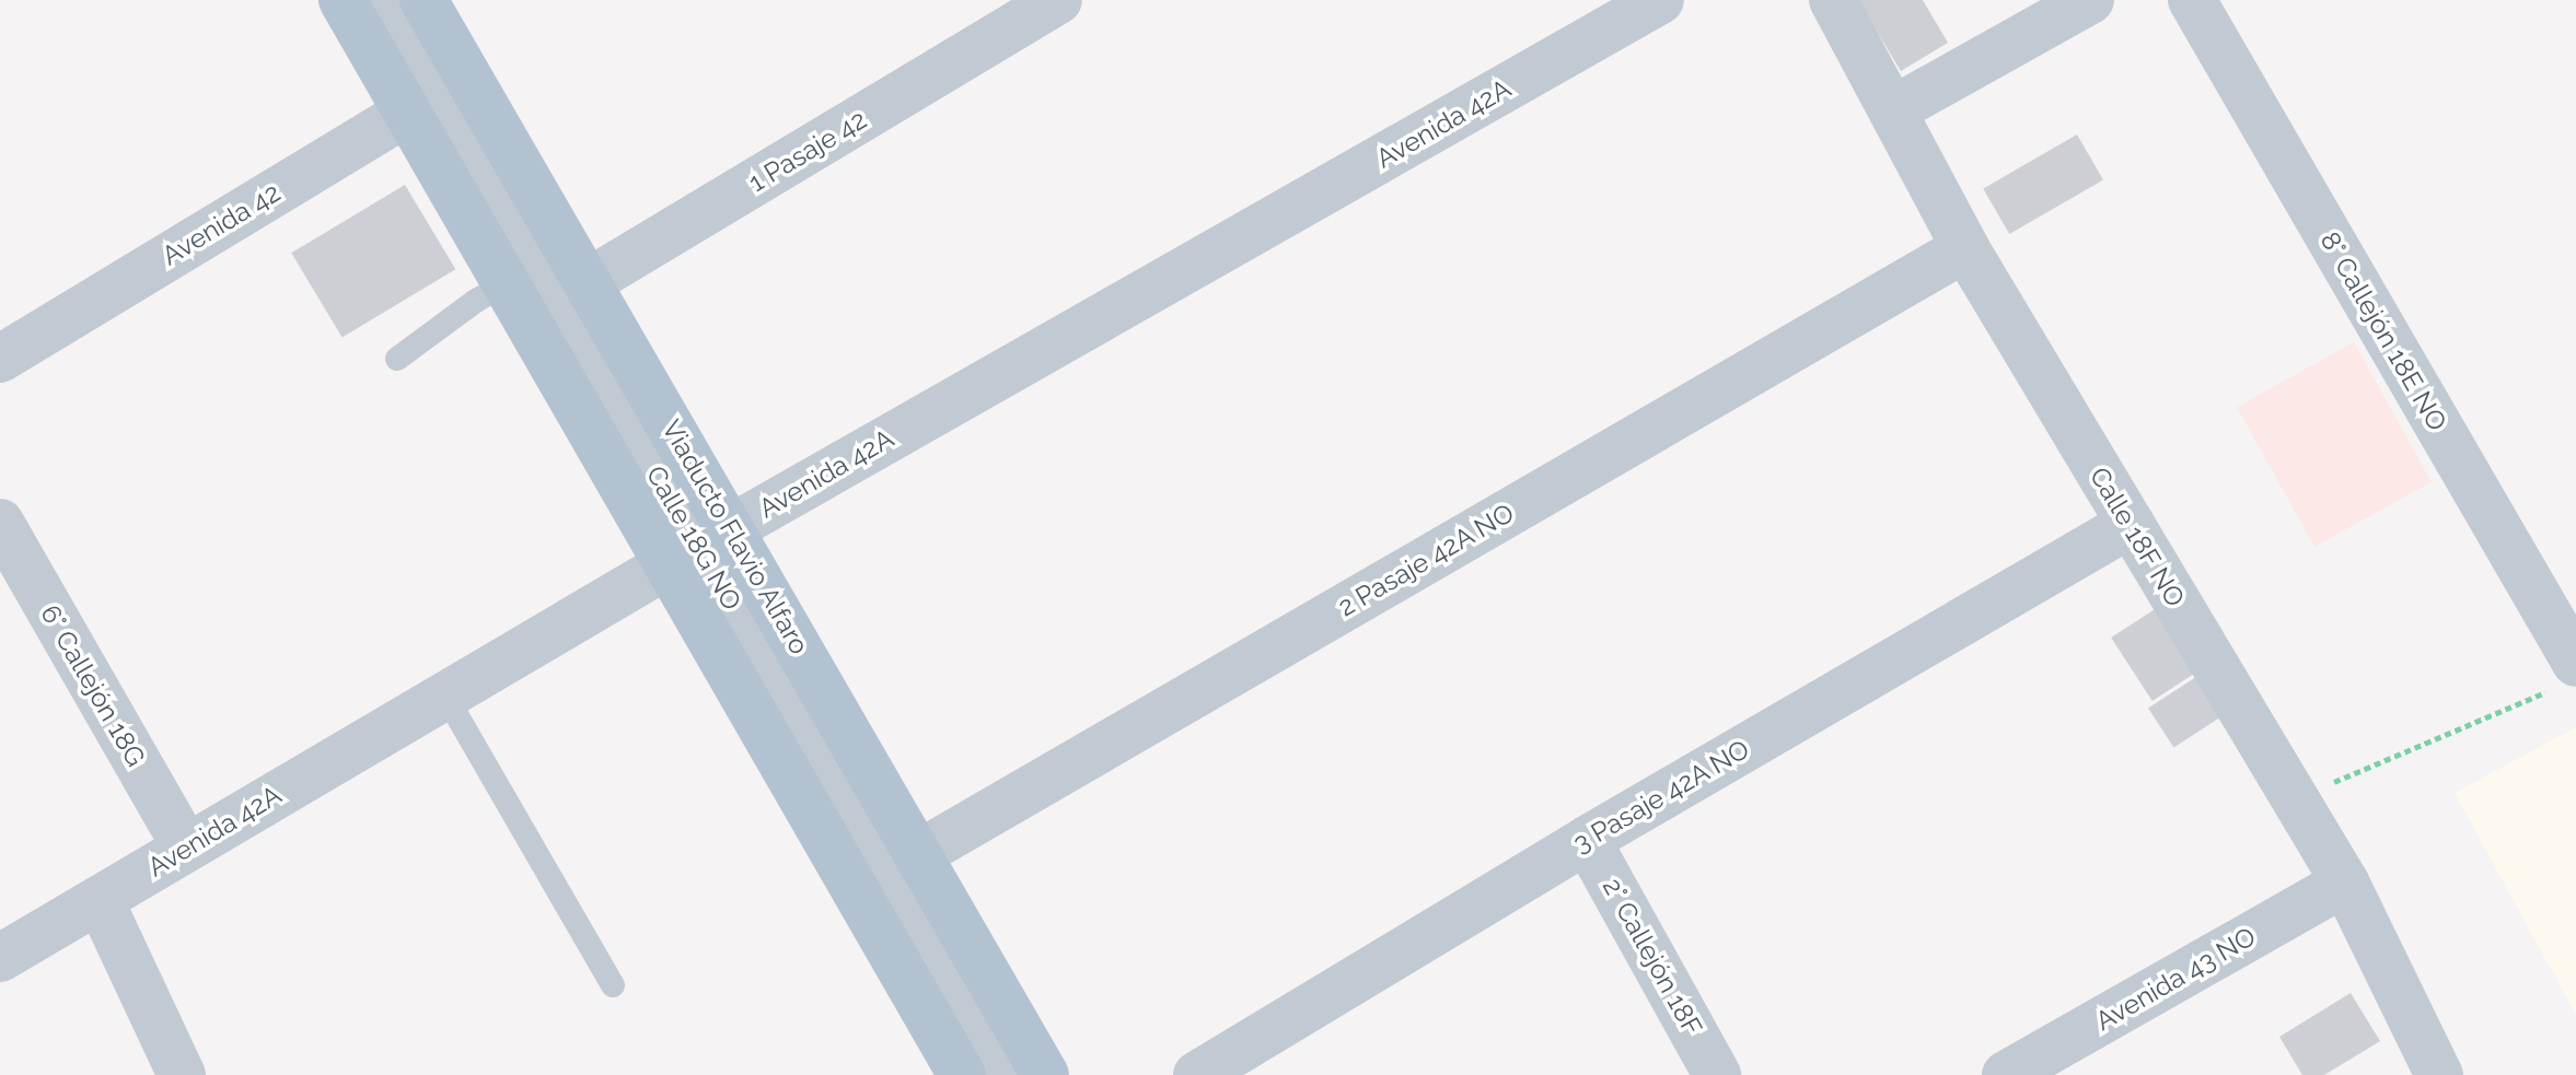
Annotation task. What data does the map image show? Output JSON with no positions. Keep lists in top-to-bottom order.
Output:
{
  "streets": {
    "main road": ["Viaducto Flavio Alfaro"],
    "street": [
      "Avenida 42A",
      "1 Pasaje 42",
      "Avenida 42",
      "8° Callejón 18E NO",
      "Calle 18F NO",
      "Calle 18G NO",
      "2 Pasaje 42A NO",
      "6° Callejón 18G",
      "3 Pasaje 42A NO",
      "2° Callejón 18F",
      "Avenida 43 NO"
    ]
  },
  "crossings": [
    ["Avenida 42A", "Calle 18G NO"],
    ["Avenida 42A", "6° Callejón 18G"],
    ["1 Pasaje 42", "Calle 18G NO"],
    ["Avenida 42", "Calle 18G NO"],
    ["Calle 18F NO", "2 Pasaje 42A NO"],
    ["Calle 18F NO", "3 Pasaje 42A NO"],
    ["Calle 18F NO", "Avenida 43 NO"],
    ["Calle 18G NO", "2 Pasaje 42A NO"],
    ["3 Pasaje 42A NO", "2° Callejón 18F"]
  ]
}
